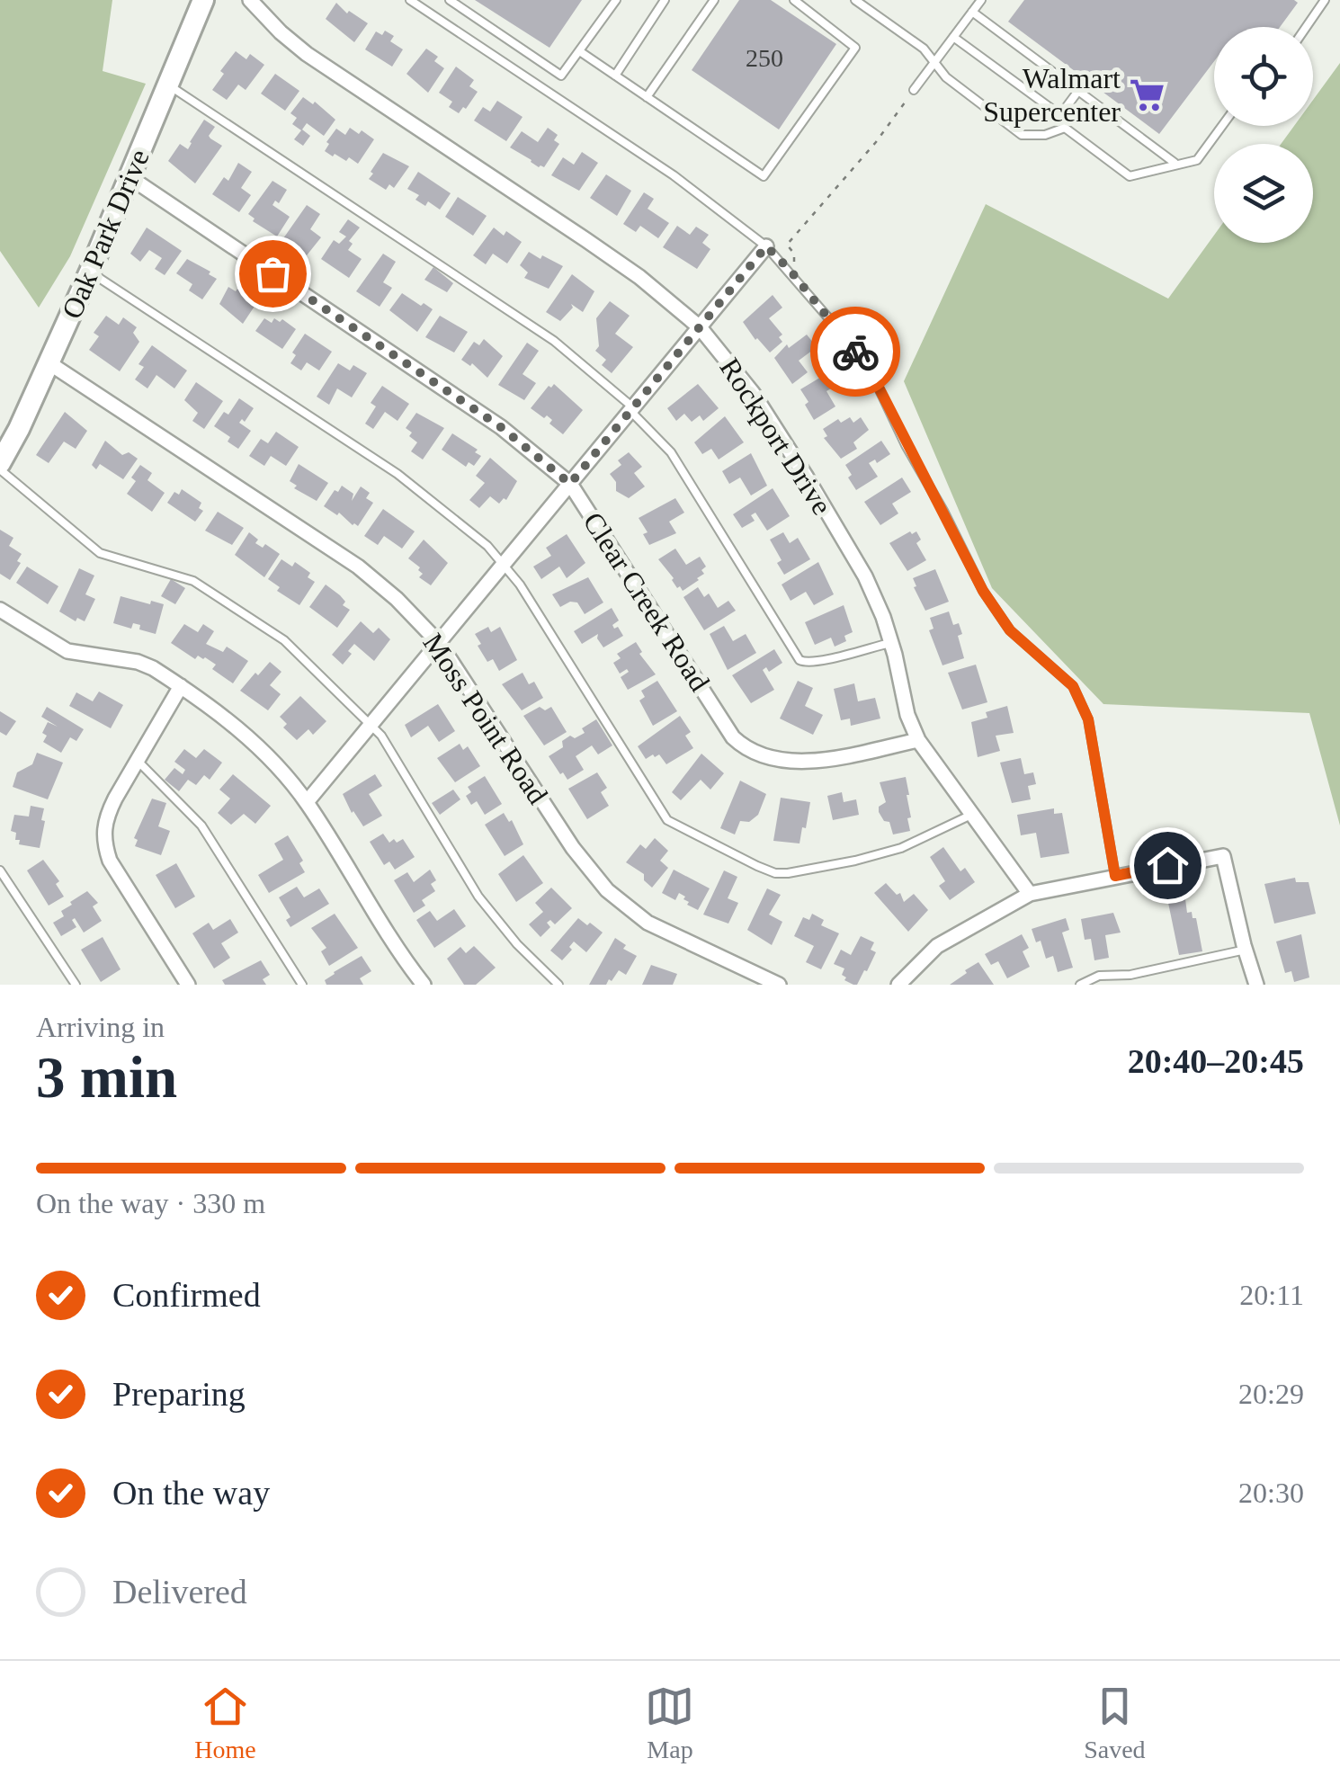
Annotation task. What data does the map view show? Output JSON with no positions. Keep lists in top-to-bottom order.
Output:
{
  "streets": {
    "street": [
      "Oak Park Drive",
      "Rockport Drive",
      "Clear Creek Road",
      "Moss Point Road"
    ]
  },
  "crossings": [
    ["Oak Park Drive", "Clear Creek Road"],
    ["Oak Park Drive", "Moss Point Road"],
    ["Rockport Drive", "Clear Creek Road"]
  ],
  "places": {
    "supermarket": ["Walmart Supercenter"]
  },
  "house_numbers": ["250"],
  "page": {
    "heading": ["3 min", "Arriving in", "20:40–20:45"],
    "bar": "On the way · 330 m",
    "list": [
      ["Confirmed", "20:11"],
      ["Preparing", "20:29"],
      ["On the way", "20:30"],
      "Delivered"
    ],
    "tabs": ["Home", "Map", "Saved"]
  }
}
